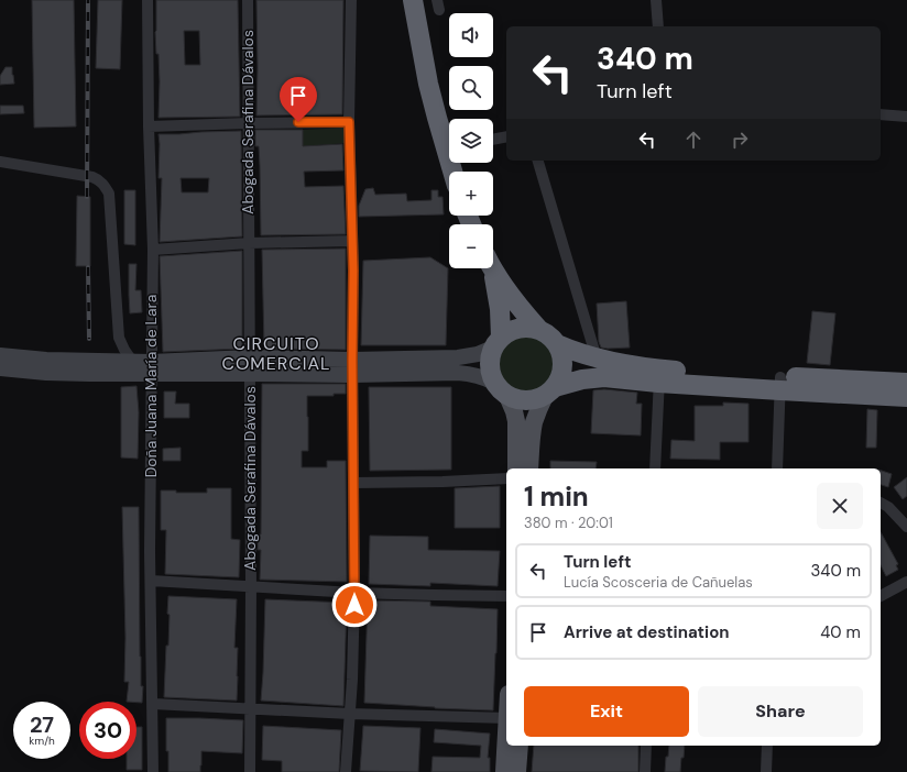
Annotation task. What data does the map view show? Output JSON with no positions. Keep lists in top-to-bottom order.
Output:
{
  "streets": {
    "street": ["Abogada Serafina Dávalos", "Doña Juana María de Lara"]
  },
  "districts": ["CIRCUITO COMERCIAL"],
  "page": {
    "map_buttons": ["+", "−"],
    "turn": ["340 m", "Turn left"],
    "heading": ["1 min", "380 m · 20:01"],
    "list": [
      {
        "name": "Turn left",
        "note": "Lucía Scosceria de Cañuelas",
        "value": "340 m"
      },
      {
        "name": "Arrive at destination",
        "value": "40 m"
      }
    ],
    "buttons": ["Exit", "Share"],
    "speed": "27 km/h",
    "limit": "30"
  }
}
